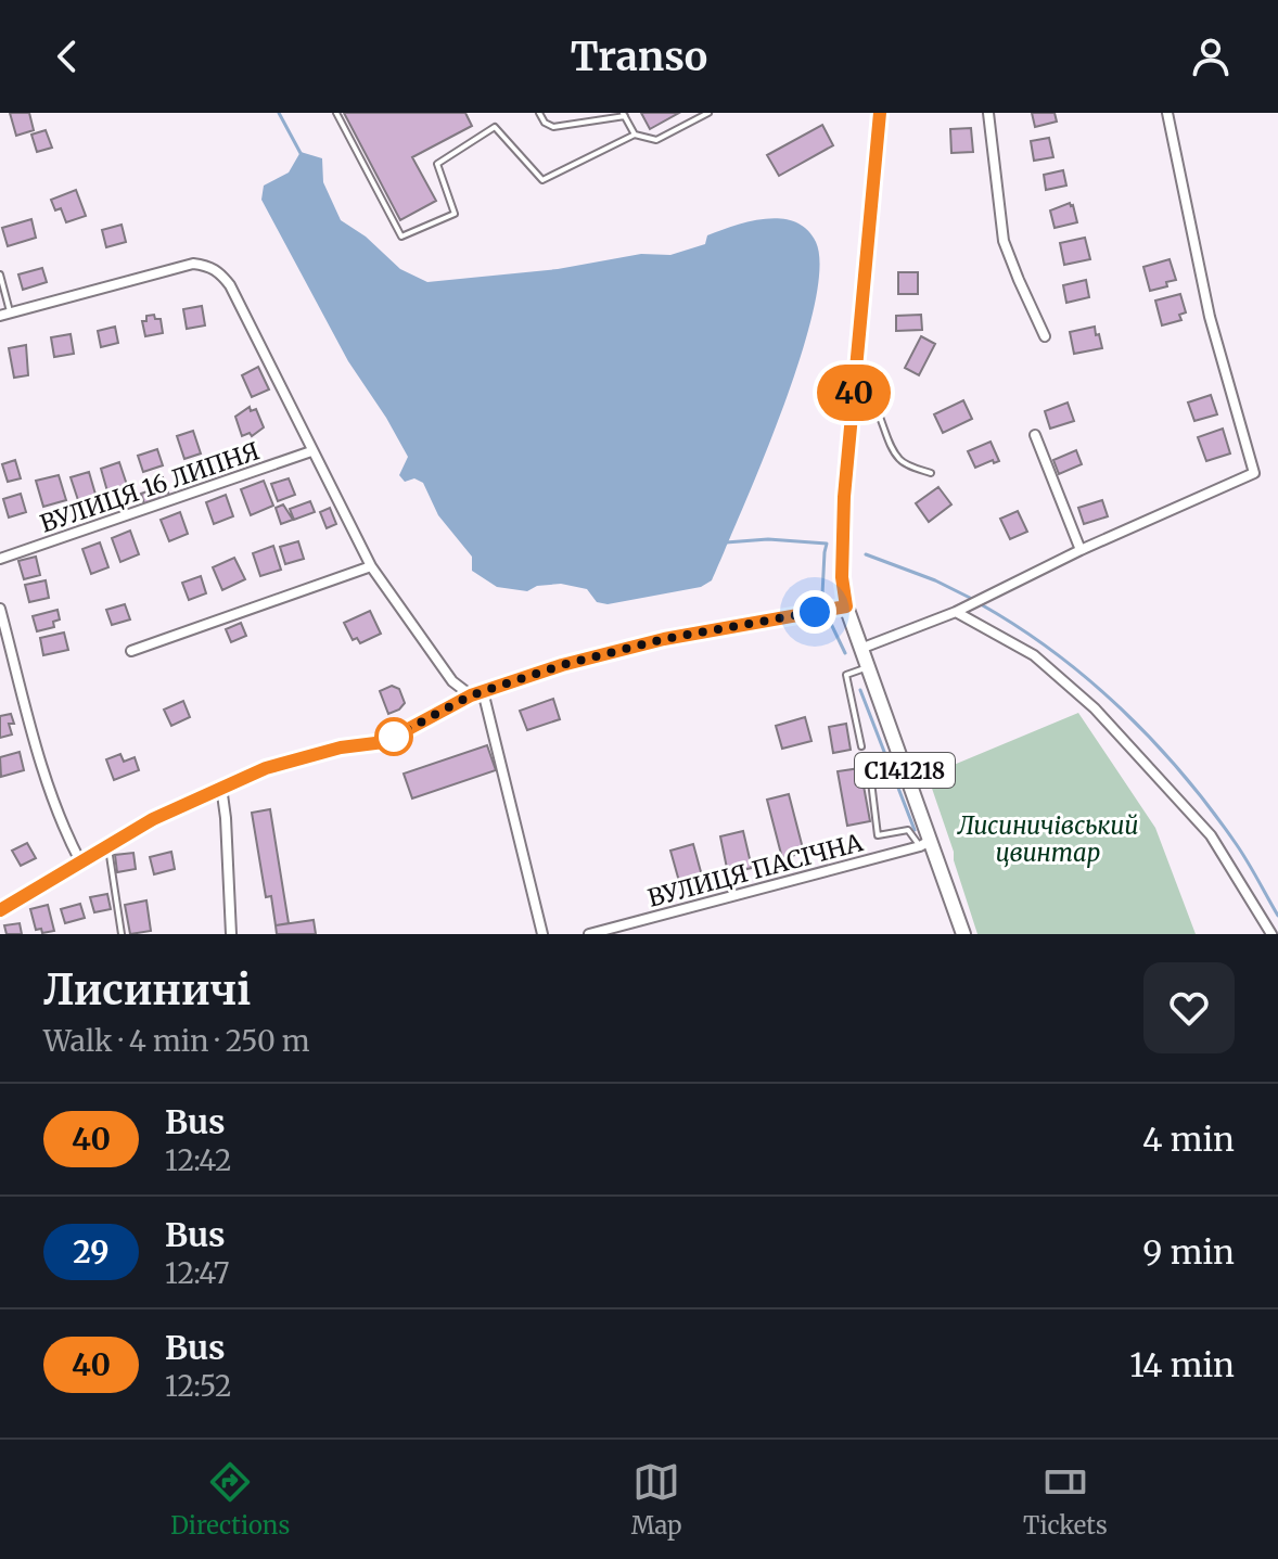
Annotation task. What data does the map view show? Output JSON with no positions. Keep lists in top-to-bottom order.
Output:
{
  "streets": {
    "main road": ["С141218"],
    "street": ["ВУЛИЦЯ 16 ЛИПНЯ", "ВУЛИЦЯ ПАСІЧНА"]
  },
  "crossings": [
    ["С141218", "ВУЛИЦЯ ПАСІЧНА"]
  ],
  "parks": ["Лисиничівський цвинтар"],
  "lines": ["bus line 40"],
  "page": {
    "header": "Transo",
    "on_map": "40",
    "heading": ["Лисиничі", "Walk · 4 min · 250 m"],
    "list": [
      {
        "mark": "40",
        "name": "Bus",
        "note": "12:42",
        "value": "4 min"
      },
      {
        "mark": "29",
        "name": "Bus",
        "note": "12:47",
        "value": "9 min"
      },
      {
        "mark": "40",
        "name": "Bus",
        "note": "12:52",
        "value": "14 min"
      }
    ],
    "tabs": ["Directions", "Map", "Tickets"]
  }
}
